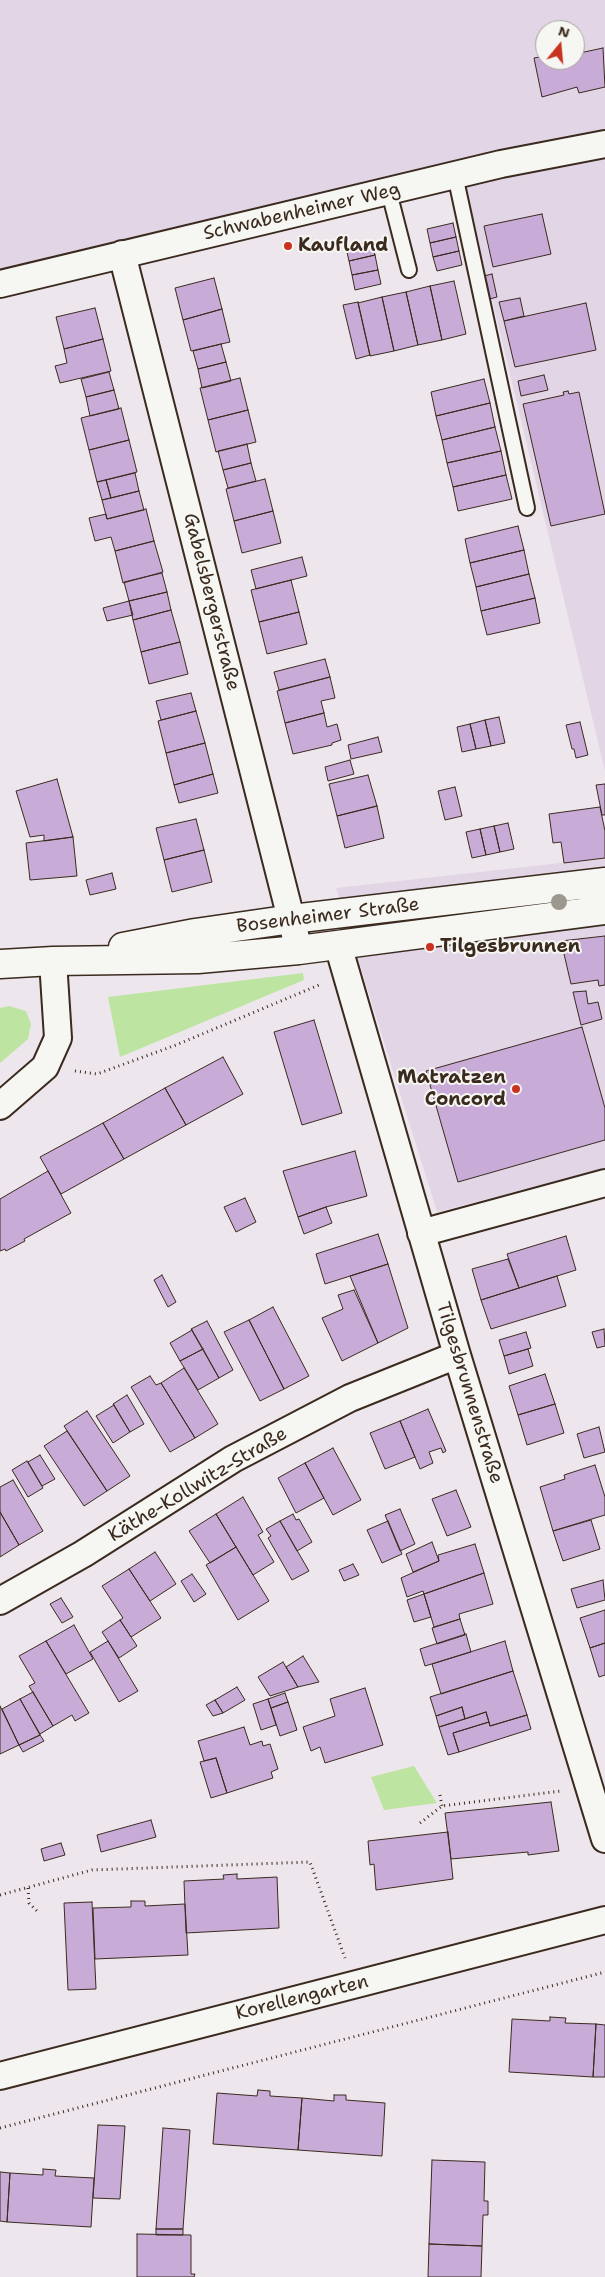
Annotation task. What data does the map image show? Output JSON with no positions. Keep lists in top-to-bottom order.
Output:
{
  "streets": {
    "street": [
      "Schwabenheimer Weg",
      "Gabelsbergerstraße",
      "Bosenheimer Straße",
      "Tilgesbrunnenstraße",
      "Käthe-Kollwitz-Straße",
      "Korellengarten"
    ]
  },
  "crossings": [
    ["Schwabenheimer Weg", "Gabelsbergerstraße"],
    ["Gabelsbergerstraße", "Bosenheimer Straße"],
    ["Bosenheimer Straße", "Tilgesbrunnenstraße"],
    ["Tilgesbrunnenstraße", "Käthe-Kollwitz-Straße"]
  ],
  "places": ["Kaufland", "Tilgesbrunnen", "Matratzen Concord"],
  "north": "top"
}
